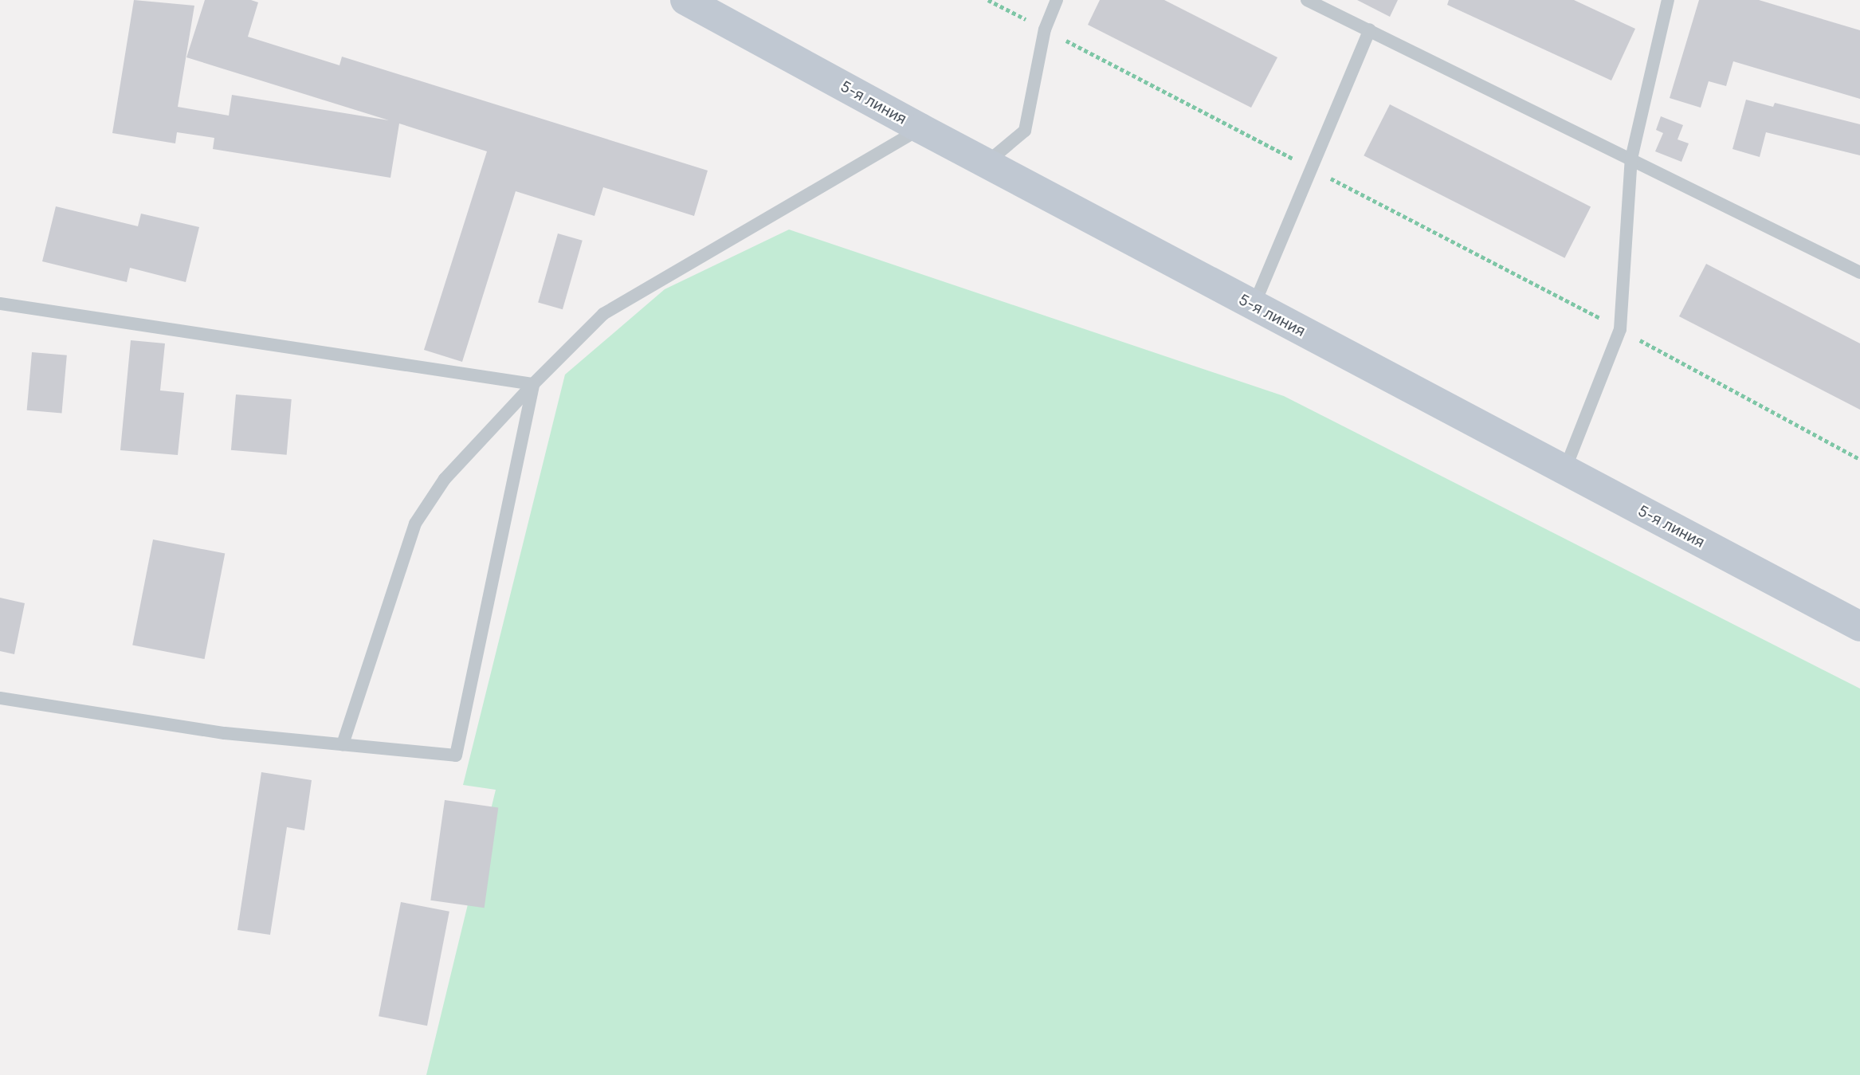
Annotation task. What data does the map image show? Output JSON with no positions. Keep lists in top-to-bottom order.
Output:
{
  "streets": {
    "street": ["5-я линия"]
  }
}
